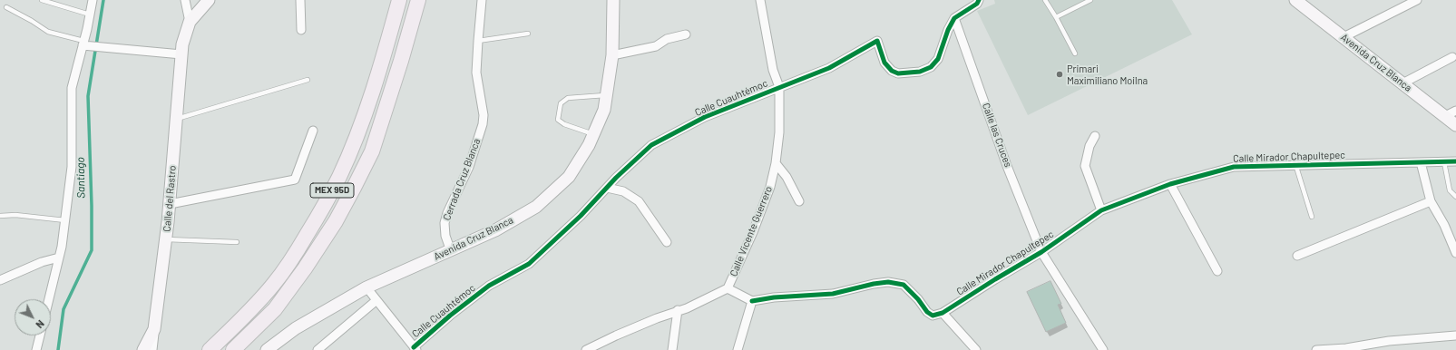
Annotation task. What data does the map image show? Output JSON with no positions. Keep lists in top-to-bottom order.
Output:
{
  "streets": {
    "highway": ["MEX 95D"],
    "main road": ["Avenida Cruz Blanca", "Calle del Rastro"],
    "street": [
      "Calle Cuauhtémoc",
      "Calle las Cruces",
      "Calle Mirador Chapultepec",
      "Cerrada Cruz Blanca",
      "Calle Vicente Guerrero"
    ]
  },
  "crossings": [
    ["Avenida Cruz Blanca", "Cerrada Cruz Blanca"],
    ["Calle Cuauhtémoc", "Calle las Cruces"],
    ["Calle Cuauhtémoc", "Calle Vicente Guerrero"],
    ["Calle las Cruces", "Calle Mirador Chapultepec"]
  ],
  "water": ["Santiago"],
  "places": ["Primari Maximiliano Moilna"],
  "north": "bottom right"
}
